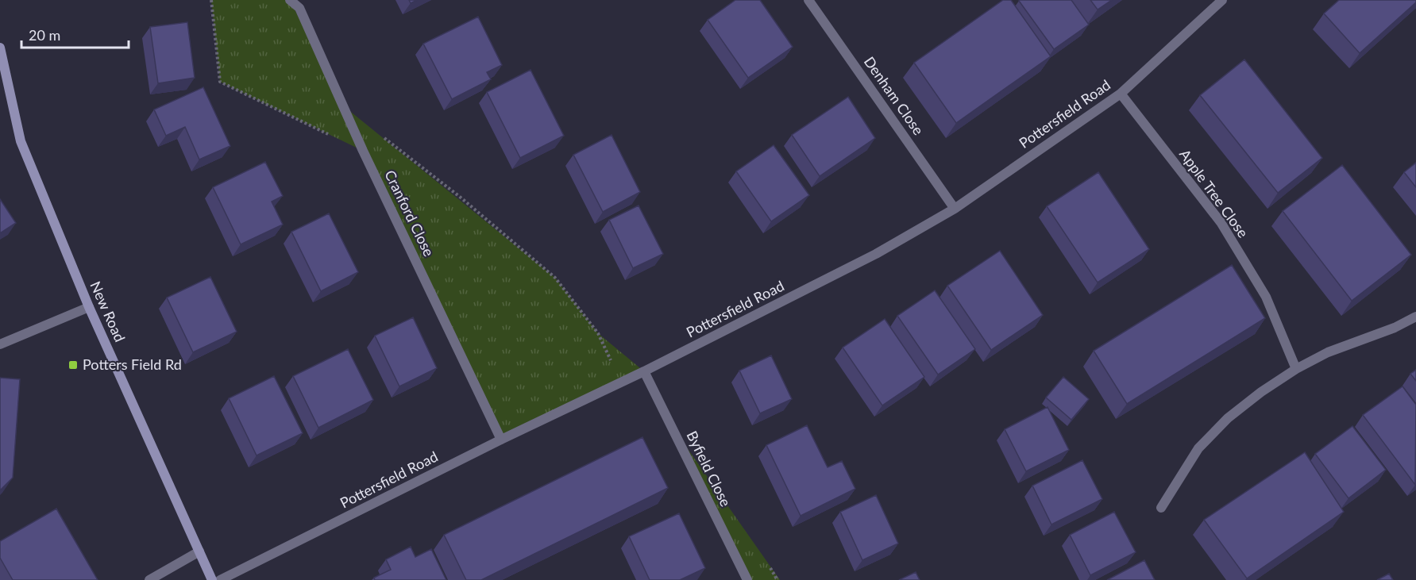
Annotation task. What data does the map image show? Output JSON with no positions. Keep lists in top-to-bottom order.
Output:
{
  "streets": {
    "street": [
      "Denham Close",
      "Pottersfield Road",
      "Apple Tree Close",
      "Cranford Close",
      "New Road",
      "Byfield Close"
    ]
  },
  "crossings": [
    ["Denham Close", "Pottersfield Road"],
    ["Pottersfield Road", "Apple Tree Close"],
    ["Pottersfield Road", "Cranford Close"],
    ["Pottersfield Road", "Byfield Close"]
  ],
  "places": {
    "transit": ["Potters Field Rd"]
  },
  "scale_bar": "20 m"
}
